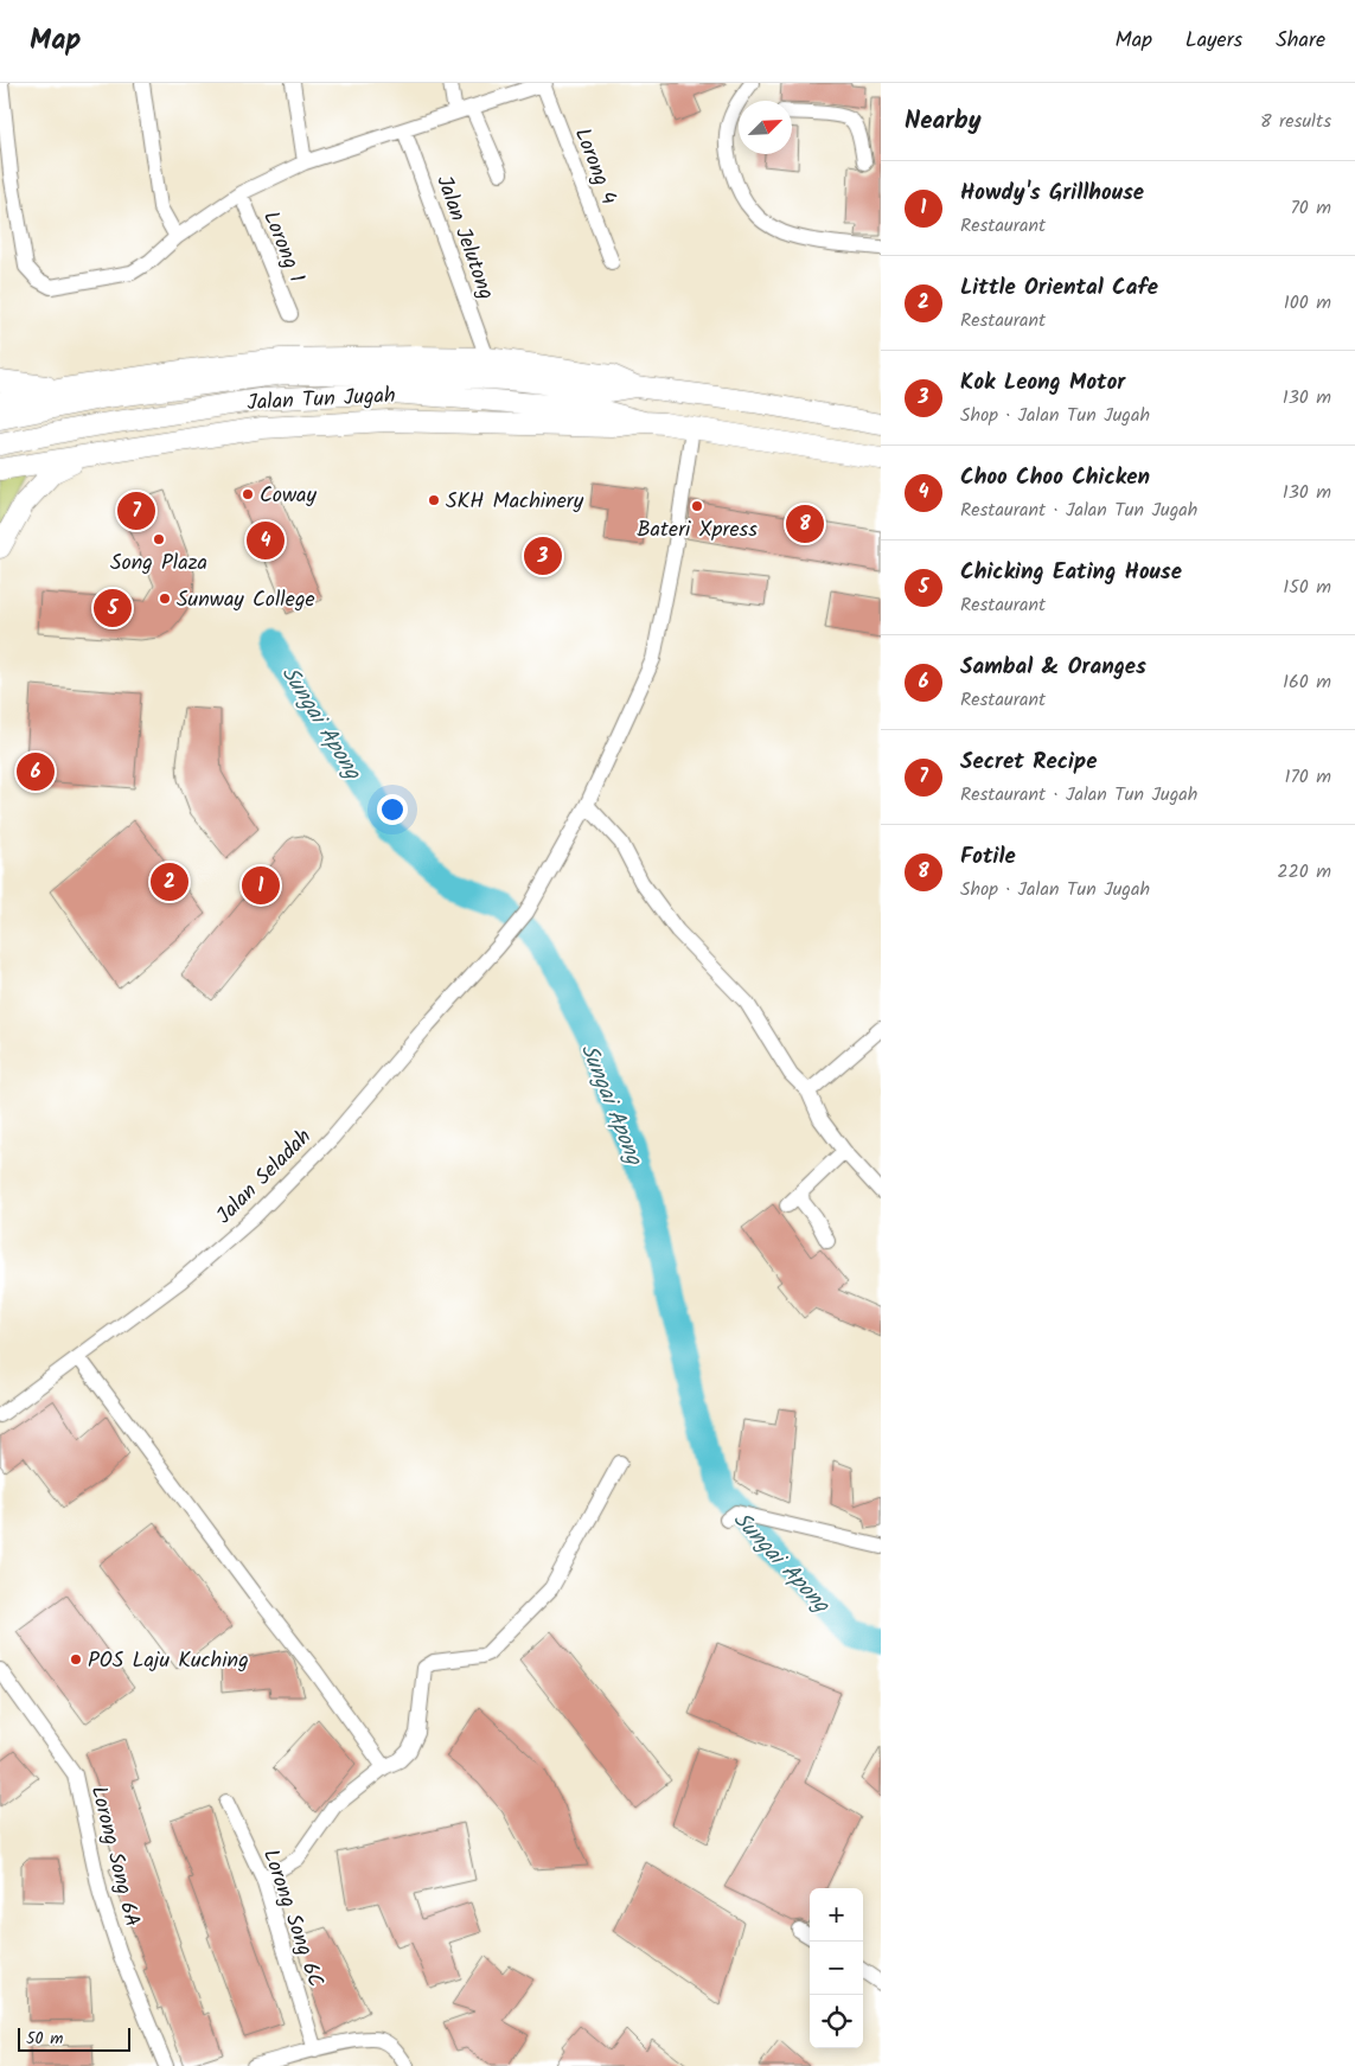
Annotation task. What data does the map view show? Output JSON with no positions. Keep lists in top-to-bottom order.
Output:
{
  "streets": {
    "highway": ["Jalan Tun Jugah"],
    "street": [
      "Lorong 4",
      "Jalan Jelutong",
      "Lorong 1",
      "Jalan Seladah",
      "Lorong Song 6A",
      "Lorong Song 6C"
    ]
  },
  "crossings": [
    ["Jalan Jelutong", "Jalan Tun Jugah"],
    ["Jalan Tun Jugah", "Jalan Seladah"]
  ],
  "water": ["Sungai Apong"],
  "places": [
    "Coway",
    "SKH Machinery",
    "Bateri Xpress",
    "Song Plaza",
    "Sunway College",
    "POS Laju Kuching"
  ],
  "scale_bar": "50 m",
  "north": "top right",
  "page": {
    "header": "Map",
    "nav": ["Map", "Layers", "Share"],
    "heading": ["Nearby", "8 results"],
    "list": [
      {
        "mark": "1",
        "name": "Howdy's Grillhouse",
        "note": "Restaurant",
        "value": "70 m"
      },
      {
        "mark": "2",
        "name": "Little Oriental Cafe",
        "note": "Restaurant",
        "value": "100 m"
      },
      {
        "mark": "3",
        "name": "Kok Leong Motor",
        "note": "Shop · Jalan Tun Jugah",
        "value": "130 m"
      },
      {
        "mark": "4",
        "name": "Choo Choo Chicken",
        "note": "Restaurant · Jalan Tun Jugah",
        "value": "130 m"
      },
      {
        "mark": "5",
        "name": "Chicking Eating House",
        "note": "Restaurant",
        "value": "150 m"
      },
      {
        "mark": "6",
        "name": "Sambal & Oranges",
        "note": "Restaurant",
        "value": "160 m"
      },
      {
        "mark": "7",
        "name": "Secret Recipe",
        "note": "Restaurant · Jalan Tun Jugah",
        "value": "170 m"
      },
      {
        "mark": "8",
        "name": "Fotile",
        "note": "Shop · Jalan Tun Jugah",
        "value": "220 m"
      }
    ],
    "pins": [
      "7",
      "8",
      "4",
      "3",
      "5",
      "6",
      "2",
      "1"
    ],
    "map_buttons": ["+", "−"],
    "scale": "50 m"
  }
}
